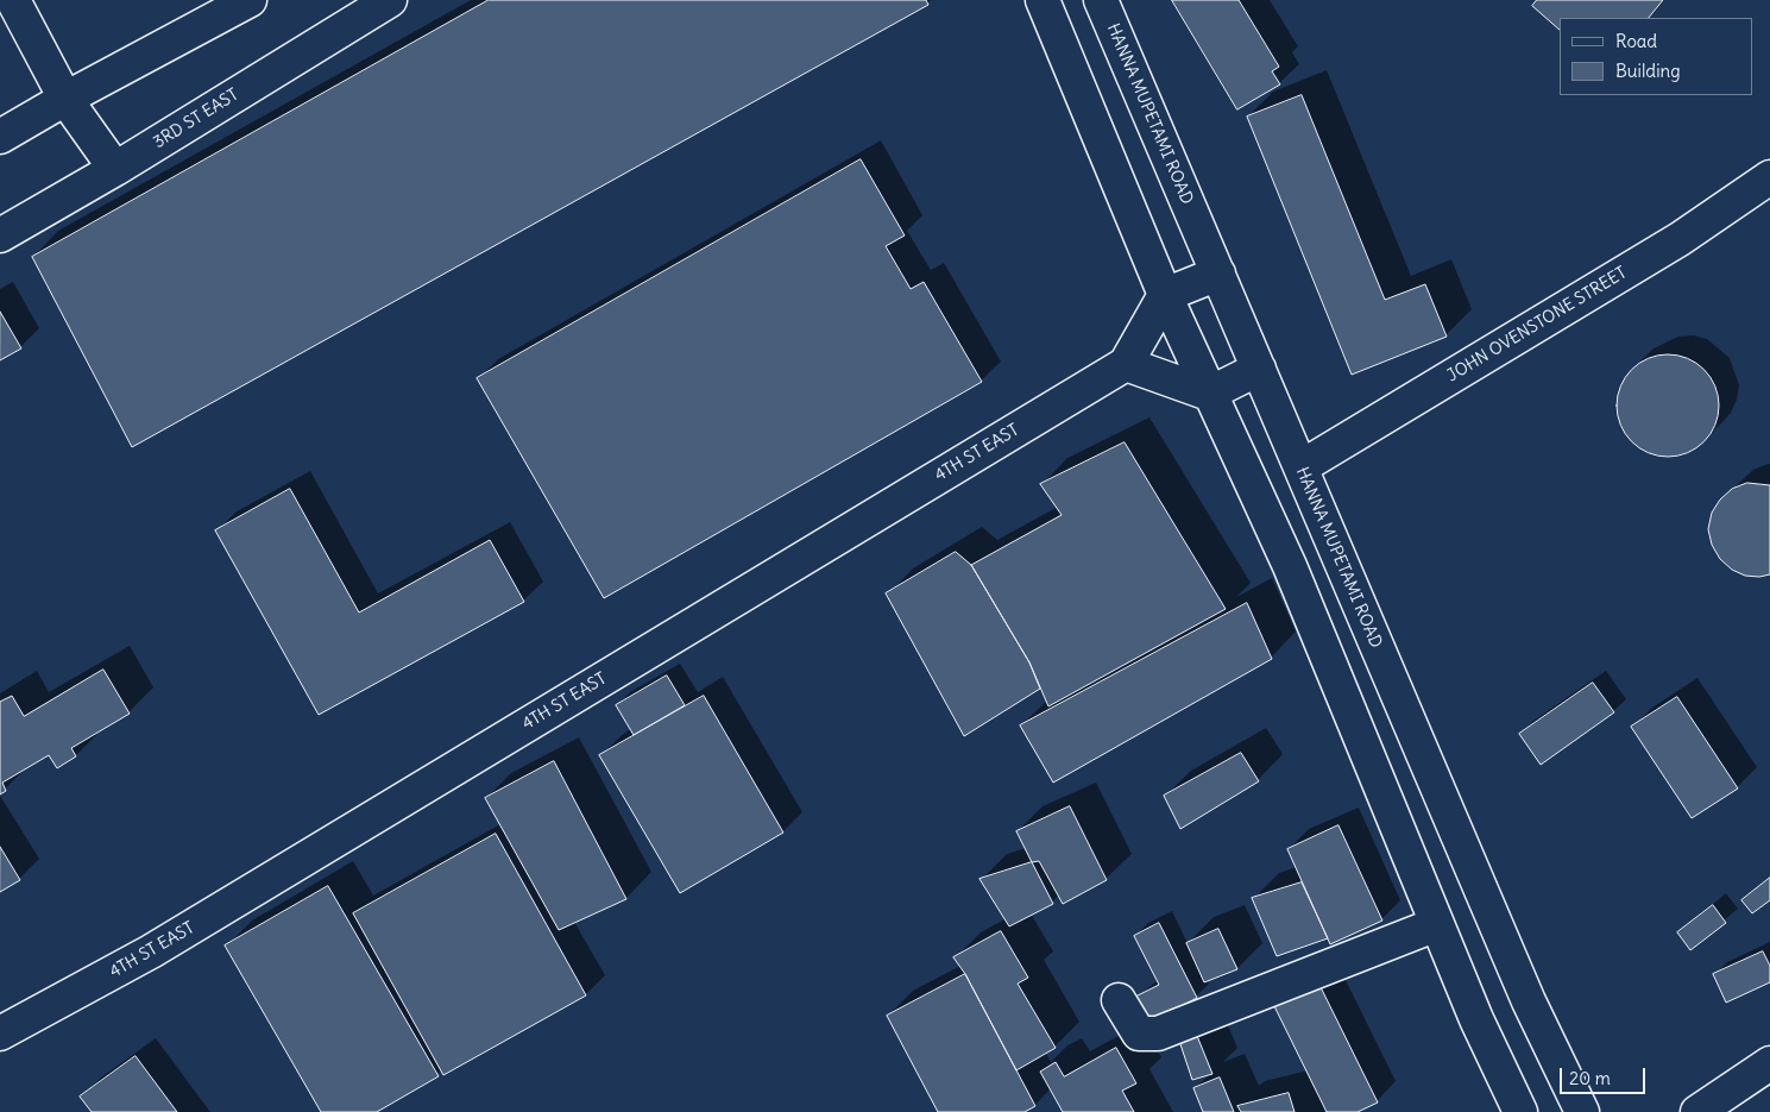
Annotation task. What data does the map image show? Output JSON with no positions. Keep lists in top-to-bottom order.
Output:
{
  "streets": {
    "street": [
      "HANNA MUPETAMI ROAD",
      "3RD ST EAST",
      "JOHN OVENSTONE STREET",
      "4TH ST EAST"
    ]
  },
  "crossings": [
    ["HANNA MUPETAMI ROAD", "JOHN OVENSTONE STREET"]
  ],
  "legend": ["Road", "Building"],
  "scale_bar": "20 m"
}
